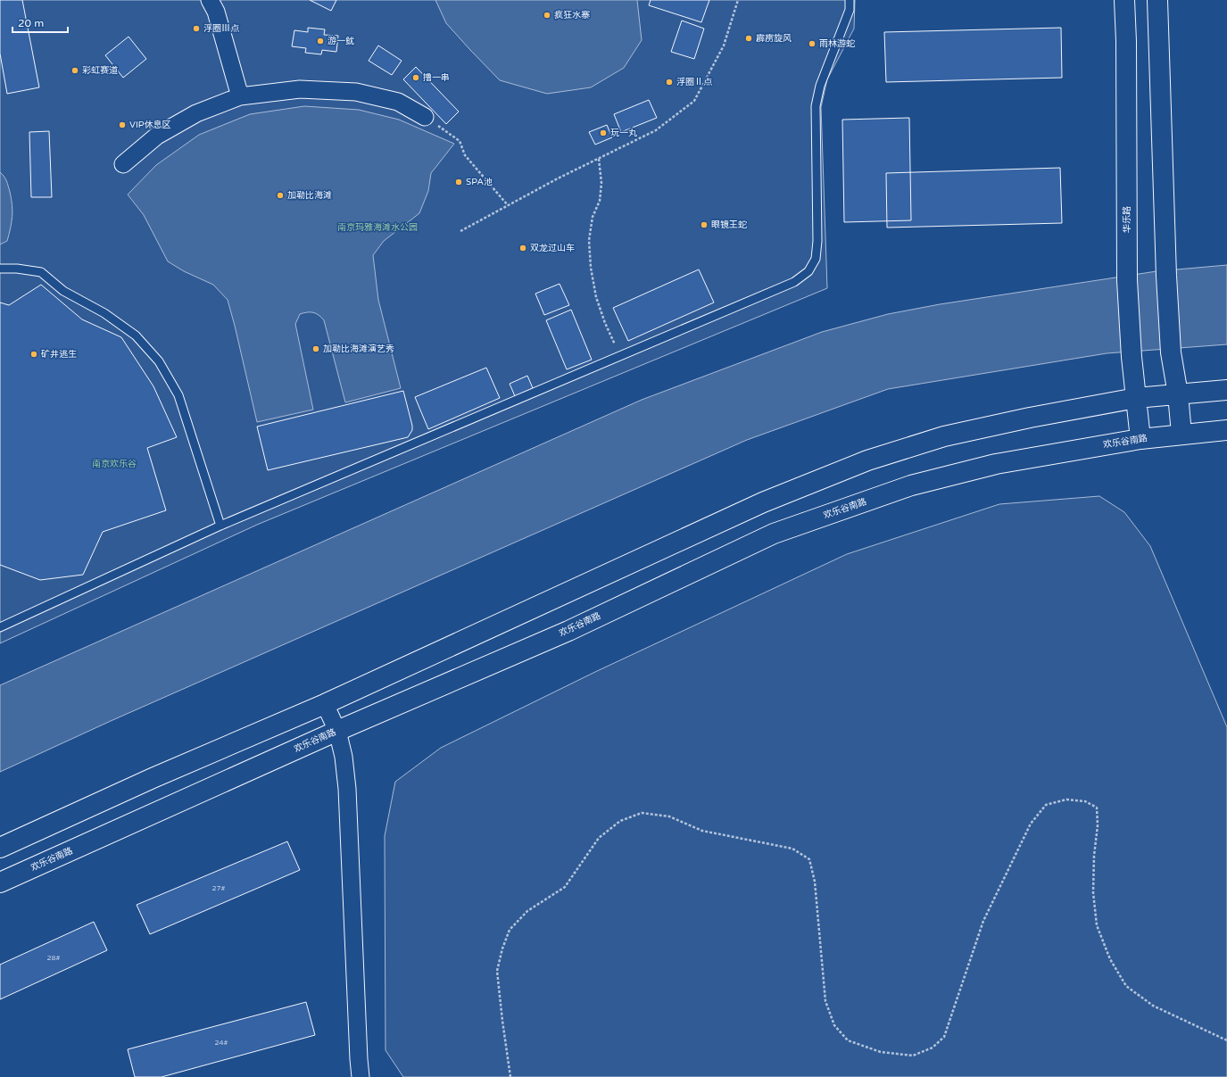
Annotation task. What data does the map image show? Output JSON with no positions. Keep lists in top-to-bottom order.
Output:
{
  "streets": {
    "street": ["华乐路", "欢乐谷南路"]
  },
  "crossings": [
    ["华乐路", "欢乐谷南路"]
  ],
  "parks": ["南京玛雅海滩水公园", "南京欢乐谷"],
  "places": [
    "疯狂水寨",
    "浮圈Ⅲ点",
    "霹雳旋风",
    "游一鱿",
    "雨林游蛇",
    "彩虹赛道",
    "撸一串",
    "浮圈Ⅱ点",
    "VIP休息区",
    "玩一丸",
    "SPA池",
    "加勒比海滩",
    "眼镜王蛇",
    "双龙过山车",
    "加勒比海滩演艺秀",
    "矿井逃生"
  ],
  "house_numbers": ["27#", "28#", "24#"],
  "scale_bar": "20 m"
}
